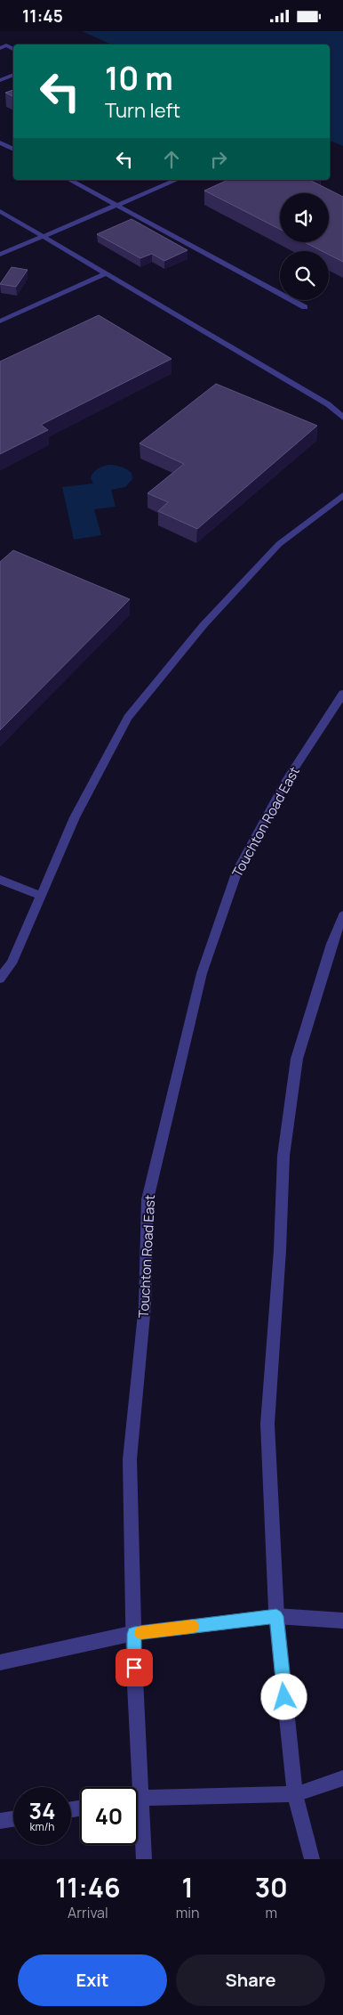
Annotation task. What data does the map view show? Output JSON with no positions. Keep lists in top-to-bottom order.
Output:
{
  "streets": {
    "street": ["Touchton Road East"]
  },
  "page": {
    "status": "11:45",
    "turn": ["10 m", "Turn left"],
    "speed": "34 km/h",
    "limit": "40",
    "eta": [
      "11:46",
      "Arrival",
      "1",
      "min",
      "30",
      "m"
    ],
    "buttons": ["Exit", "Share"]
  }
}
